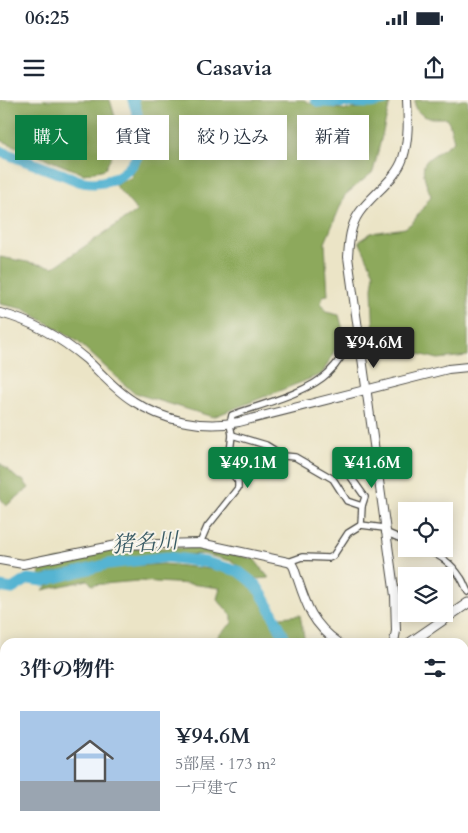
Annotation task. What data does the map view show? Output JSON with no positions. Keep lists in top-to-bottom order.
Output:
{
  "water": ["猪名川"],
  "page": {
    "status": "06:25",
    "header": "Casavia",
    "chip": [
      "購入",
      "賃貸",
      "絞り込み",
      "新着"
    ],
    "price": ["¥94.6M", "¥49.1M", "¥41.6M"],
    "heading": "3件の物件",
    "list": [
      {
        "name": "¥94.6M",
        "note": "5部屋 · 173 m² · 一戸建て"
      }
    ]
  }
}
